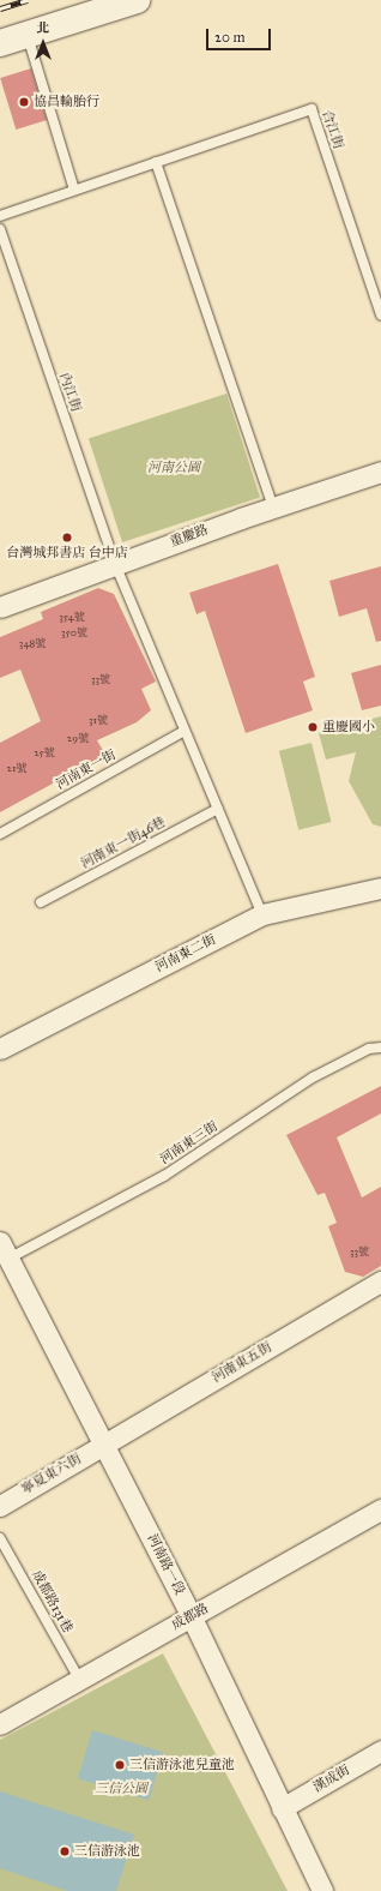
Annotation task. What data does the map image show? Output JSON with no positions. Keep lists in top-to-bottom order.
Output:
{
  "streets": {
    "street": [
      "重慶路",
      "河南東二街",
      "河南東五街",
      "寧夏東六街",
      "河南路一段",
      "成都路",
      "漢成街"
    ],
    "lane": [
      "合江街",
      "內江街",
      "河南東一街",
      "河南東一街46巷",
      "河南東三街",
      "成都路131巷"
    ]
  },
  "crossings": [
    ["內江街", "重慶路"],
    ["河南東三街", "河南路一段"],
    ["河南東五街", "寧夏東六街"],
    ["河南東五街", "河南路一段"],
    ["寧夏東六街", "河南路一段"],
    ["河南路一段", "成都路"],
    ["河南路一段", "漢成街"],
    ["成都路131巷", "成都路"]
  ],
  "parks": ["河南公園", "三信公園"],
  "places": [
    "協昌輪胎行",
    "台灣城邦書店 台中店",
    "重慶國小",
    "三信游泳池兒童池",
    "三信游泳池"
  ],
  "house_numbers": [
    "354號",
    "350號",
    "348號",
    "33號",
    "31號",
    "29號",
    "25號",
    "21號",
    "33號"
  ],
  "scale_bar": "20 m",
  "north": "top"
}
